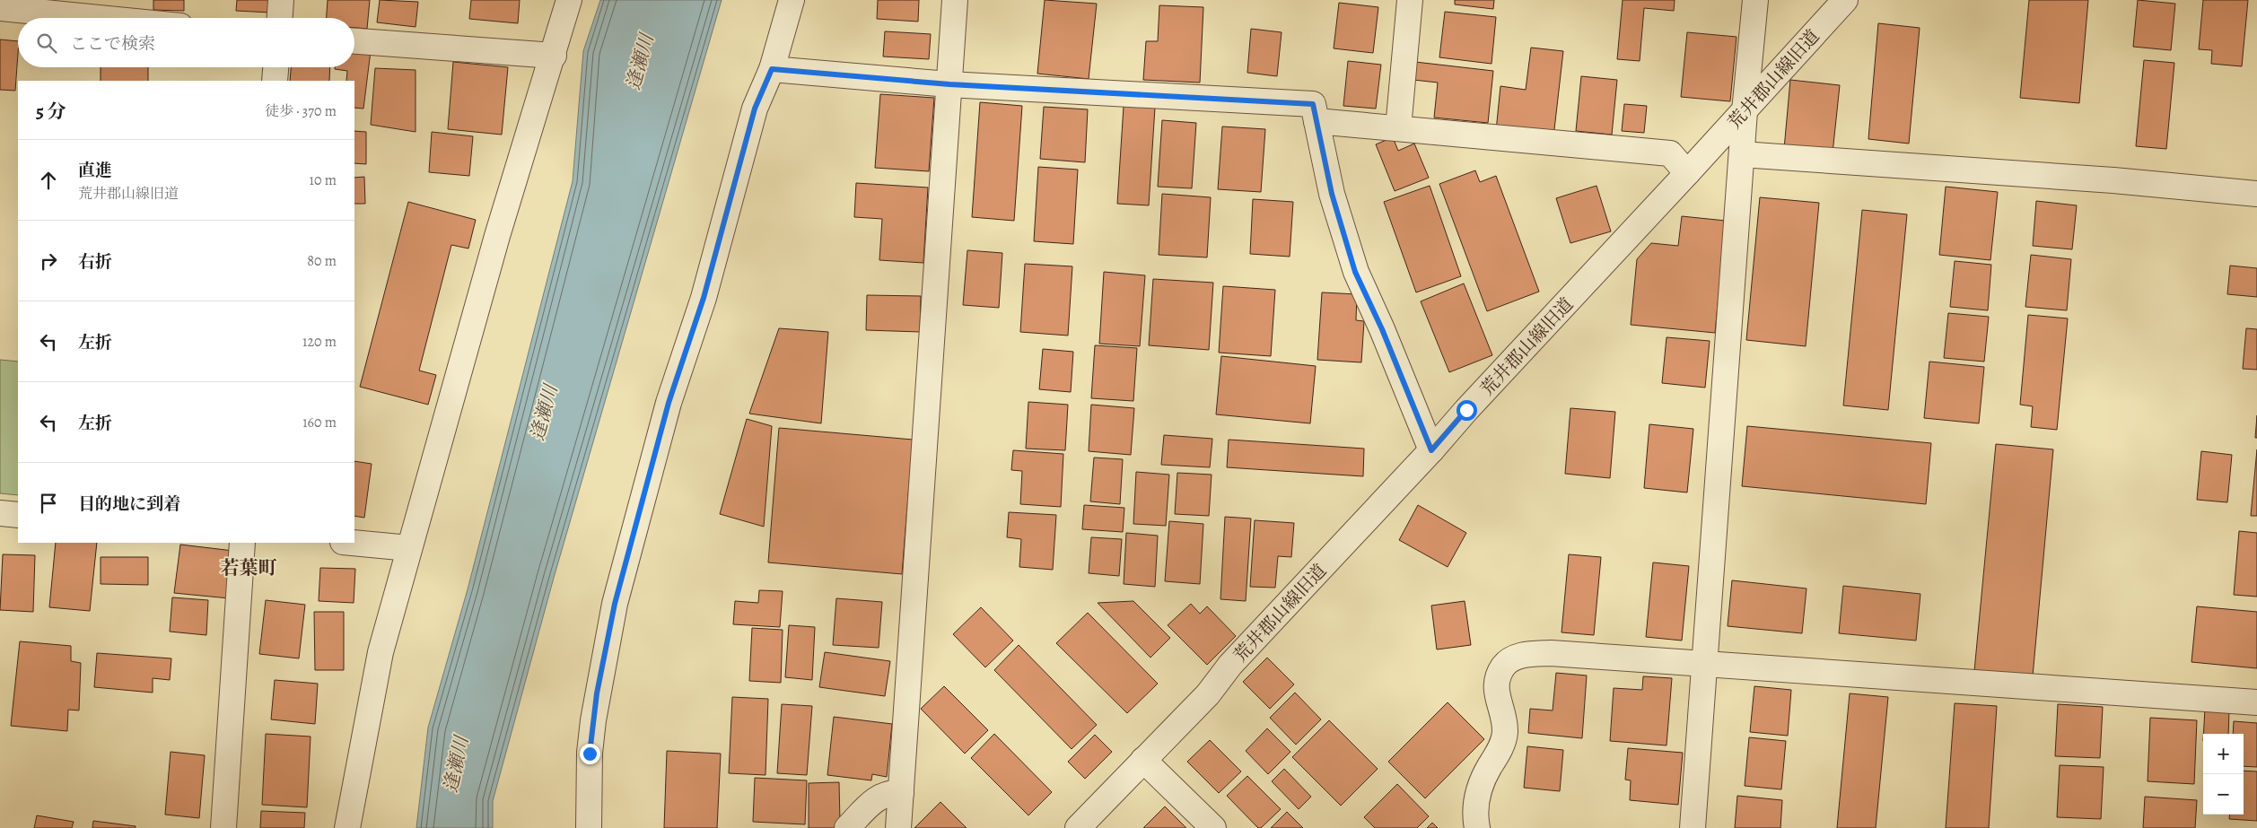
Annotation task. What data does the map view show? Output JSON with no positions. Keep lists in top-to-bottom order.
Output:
{
  "streets": {
    "street": ["荒井郡山線旧道"]
  },
  "districts": ["若葉町"],
  "water": ["逢瀬川"],
  "page": {
    "search": "ここで検索",
    "heading": ["5 分", "徒歩 · 370 m"],
    "list": [
      ["直進", "荒井郡山線旧道", "10 m"],
      ["右折", "80 m"],
      ["左折", "120 m"],
      ["左折", "160 m"],
      "目的地に到着"
    ],
    "map_buttons": ["+", "−"]
  }
}
